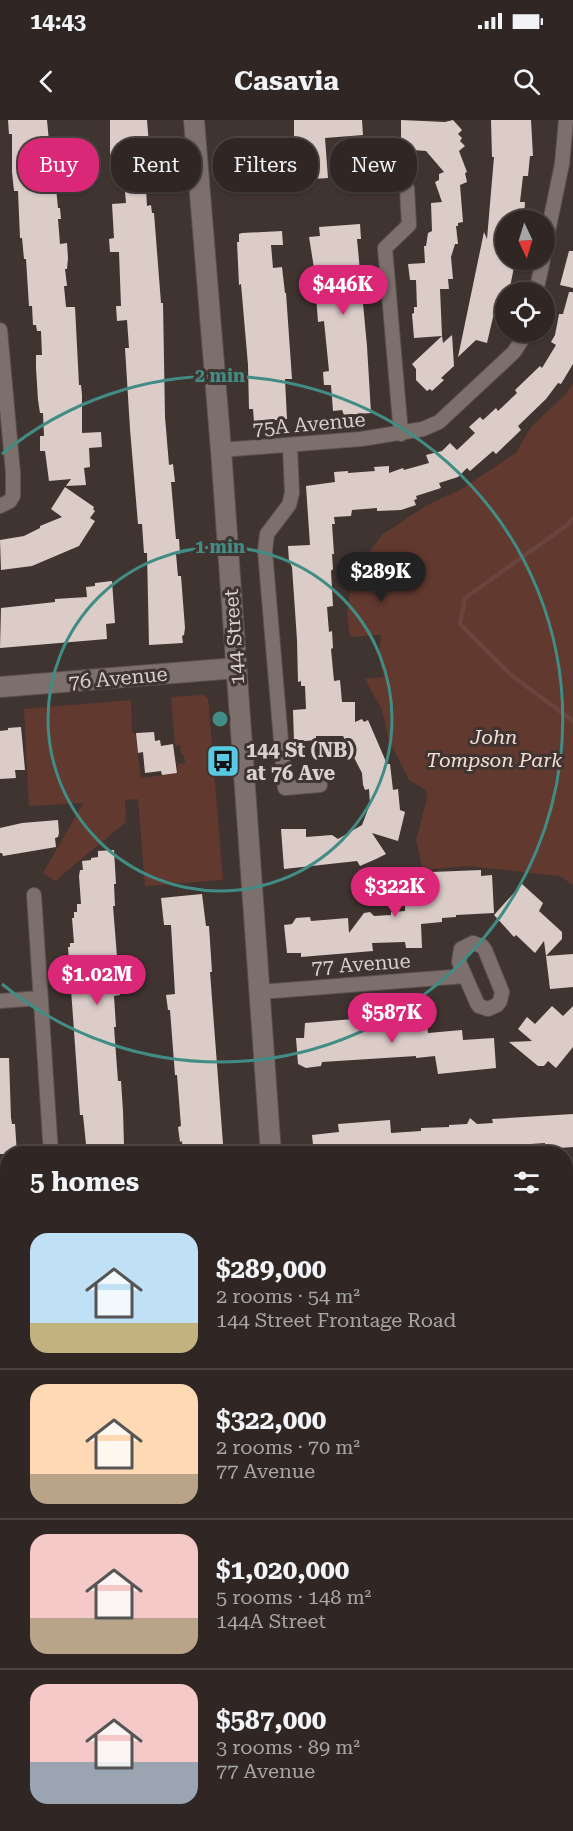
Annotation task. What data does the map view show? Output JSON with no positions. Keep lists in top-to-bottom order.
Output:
{
  "streets": {
    "main road": ["144 Street", "76 Avenue"],
    "street": ["75A Avenue", "77 Avenue"]
  },
  "crossings": [
    ["75A Avenue", "144 Street"],
    ["144 Street", "76 Avenue"],
    ["144 Street", "77 Avenue"]
  ],
  "parks": ["John Tompson Park"],
  "places": {
    "bus stop": ["144 St (NB) at 76 Ave"]
  },
  "north": "bottom",
  "page": {
    "status": "14:43",
    "header": "Casavia",
    "chip": [
      "Buy",
      "Rent",
      "Filters",
      "New"
    ],
    "price": [
      "$446K",
      "$289K",
      "$322K",
      "$1.02M",
      "$587K"
    ],
    "heading": "5 homes",
    "list": [
      {
        "name": "$289,000",
        "note": "2 rooms · 54 m² · 144 Street Frontage Road"
      },
      {
        "name": "$322,000",
        "note": "2 rooms · 70 m² · 77 Avenue"
      },
      {
        "name": "$1,020,000",
        "note": "5 rooms · 148 m² · 144A Street"
      },
      {
        "name": "$587,000",
        "note": "3 rooms · 89 m² · 77 Avenue"
      }
    ]
  },
  "rings": ["2 min", "1 min"]
}
